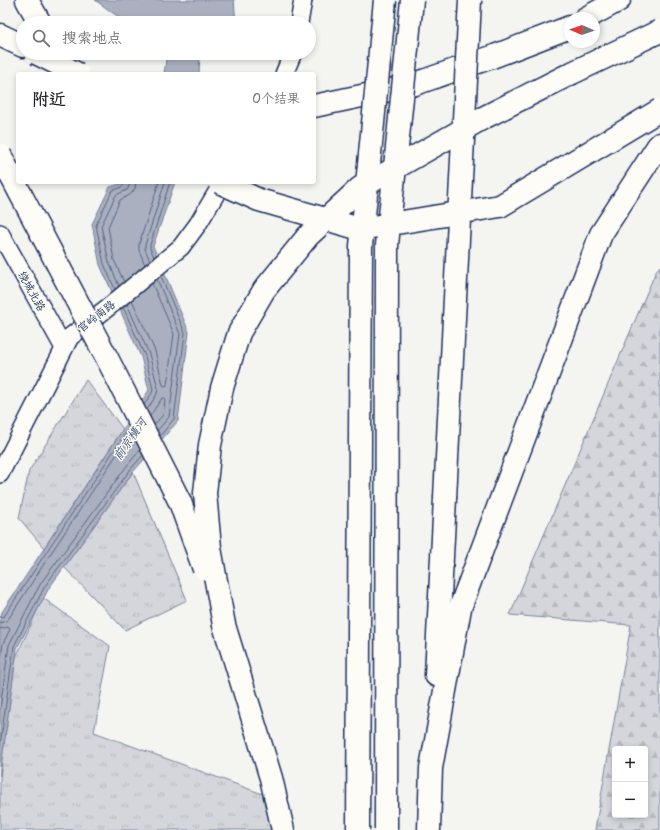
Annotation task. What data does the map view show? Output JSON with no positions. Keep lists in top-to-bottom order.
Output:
{
  "streets": {
    "street": ["绕城北路", "官岭南路"]
  },
  "crossings": [
    ["绕城北路", "官岭南路"]
  ],
  "water": ["前京横河"],
  "north": "left",
  "page": {
    "search": "搜索地点",
    "heading": ["附近", "0个结果"],
    "map_buttons": ["+", "−"]
  }
}
